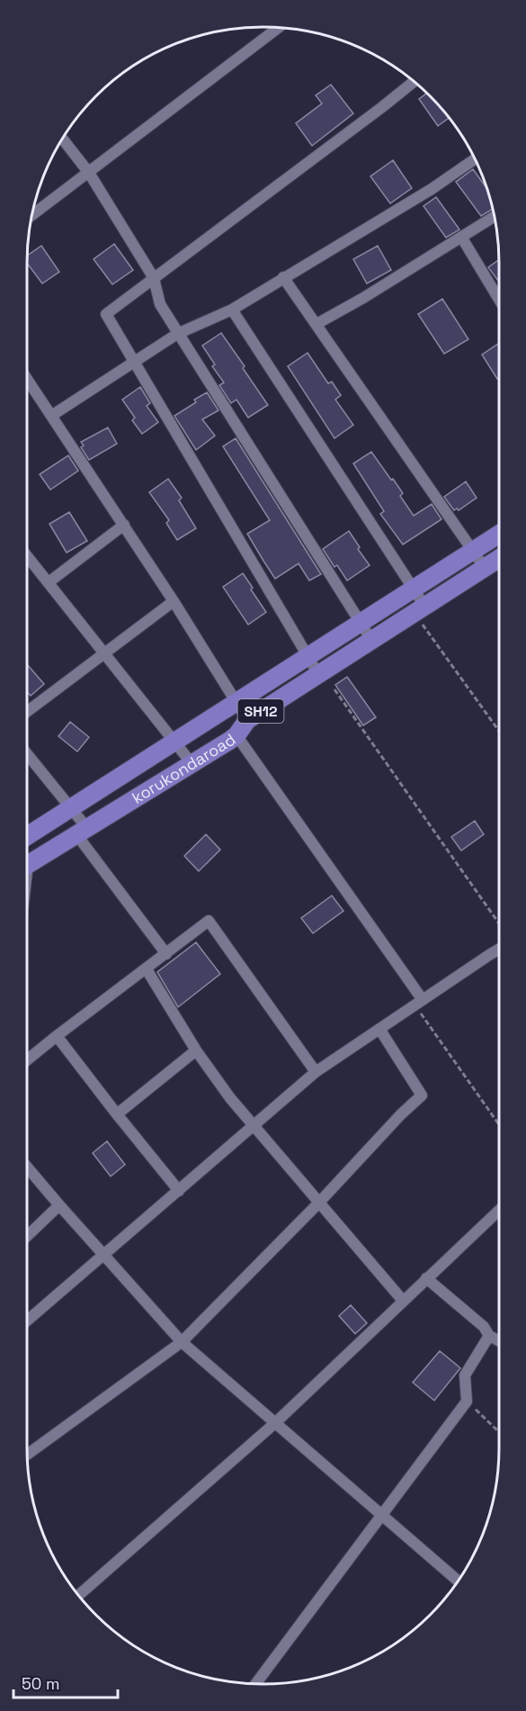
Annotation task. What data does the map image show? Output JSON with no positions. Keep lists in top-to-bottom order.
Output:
{
  "streets": {
    "main road": ["SH12", "korukondaroad"]
  },
  "scale_bar": "50 m"
}
